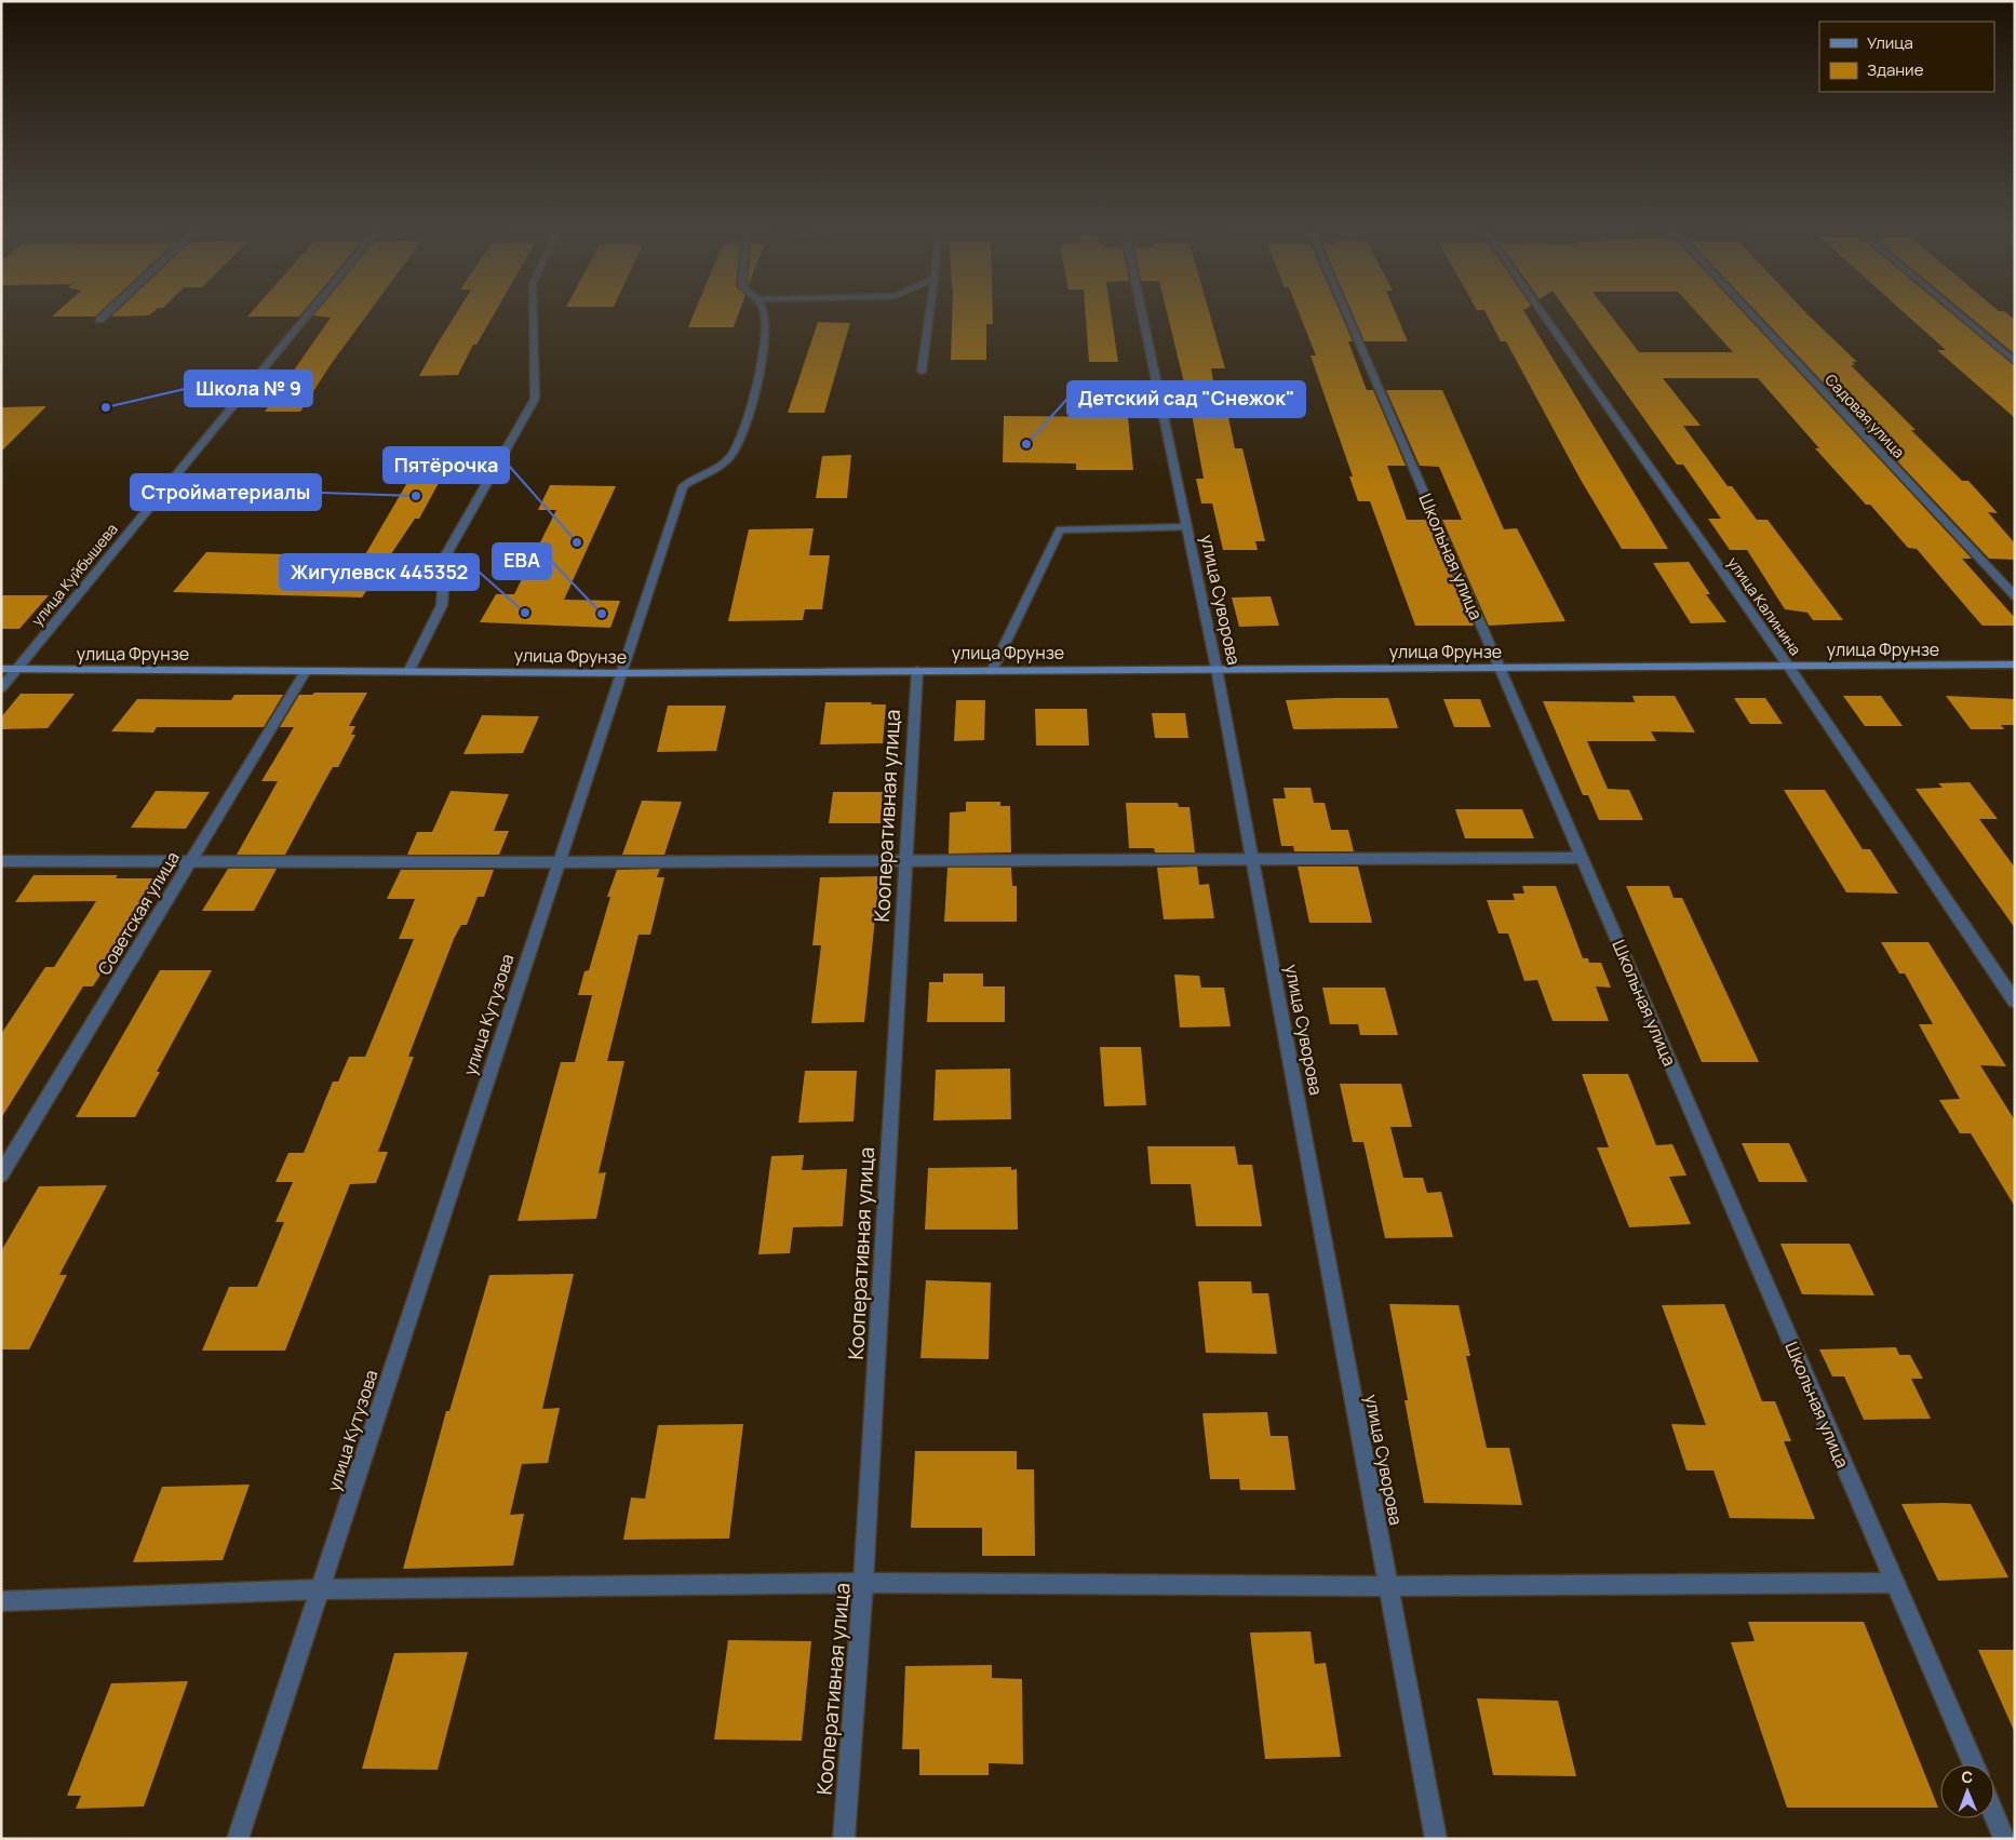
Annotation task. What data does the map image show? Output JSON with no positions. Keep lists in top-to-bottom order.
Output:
{
  "streets": {
    "street": [
      "Садовая улица",
      "Школьная улица",
      "улица Куйбышева",
      "улица Суворова",
      "улица Калинина",
      "улица Фрунзе",
      "Кооперативная улица",
      "Советская улица",
      "улица Кутузова"
    ]
  },
  "crossings": [
    ["Школьная улица", "улица Фрунзе"],
    ["улица Куйбышева", "улица Фрунзе"],
    ["улица Суворова", "улица Фрунзе"],
    ["улица Калинина", "улица Фрунзе"],
    ["улица Фрунзе", "Кооперативная улица"],
    ["улица Фрунзе", "Советская улица"],
    ["улица Фрунзе", "улица Кутузова"]
  ],
  "places": [
    "Школа № 9",
    "Детский сад \"Снежок\"",
    "Стройматериалы",
    "Пятёрочка",
    "Жигулевск 445352",
    "ЕВА"
  ],
  "legend": ["Улица", "Здание"],
  "north": "top"
}
